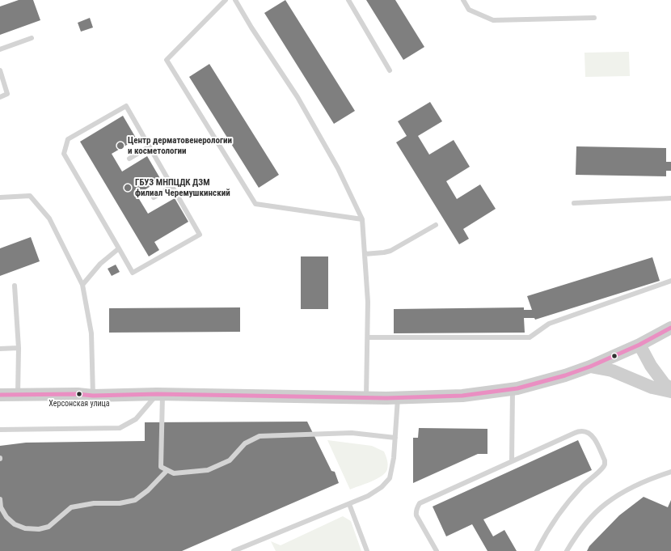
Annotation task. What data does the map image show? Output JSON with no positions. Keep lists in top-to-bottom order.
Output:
{
  "places": ["Центр дерматовенерологии и косметологии", "ГБУЗ МНПЦДК ДЗМ филиал Черемушкинский", "Херсонская улица"]
}
